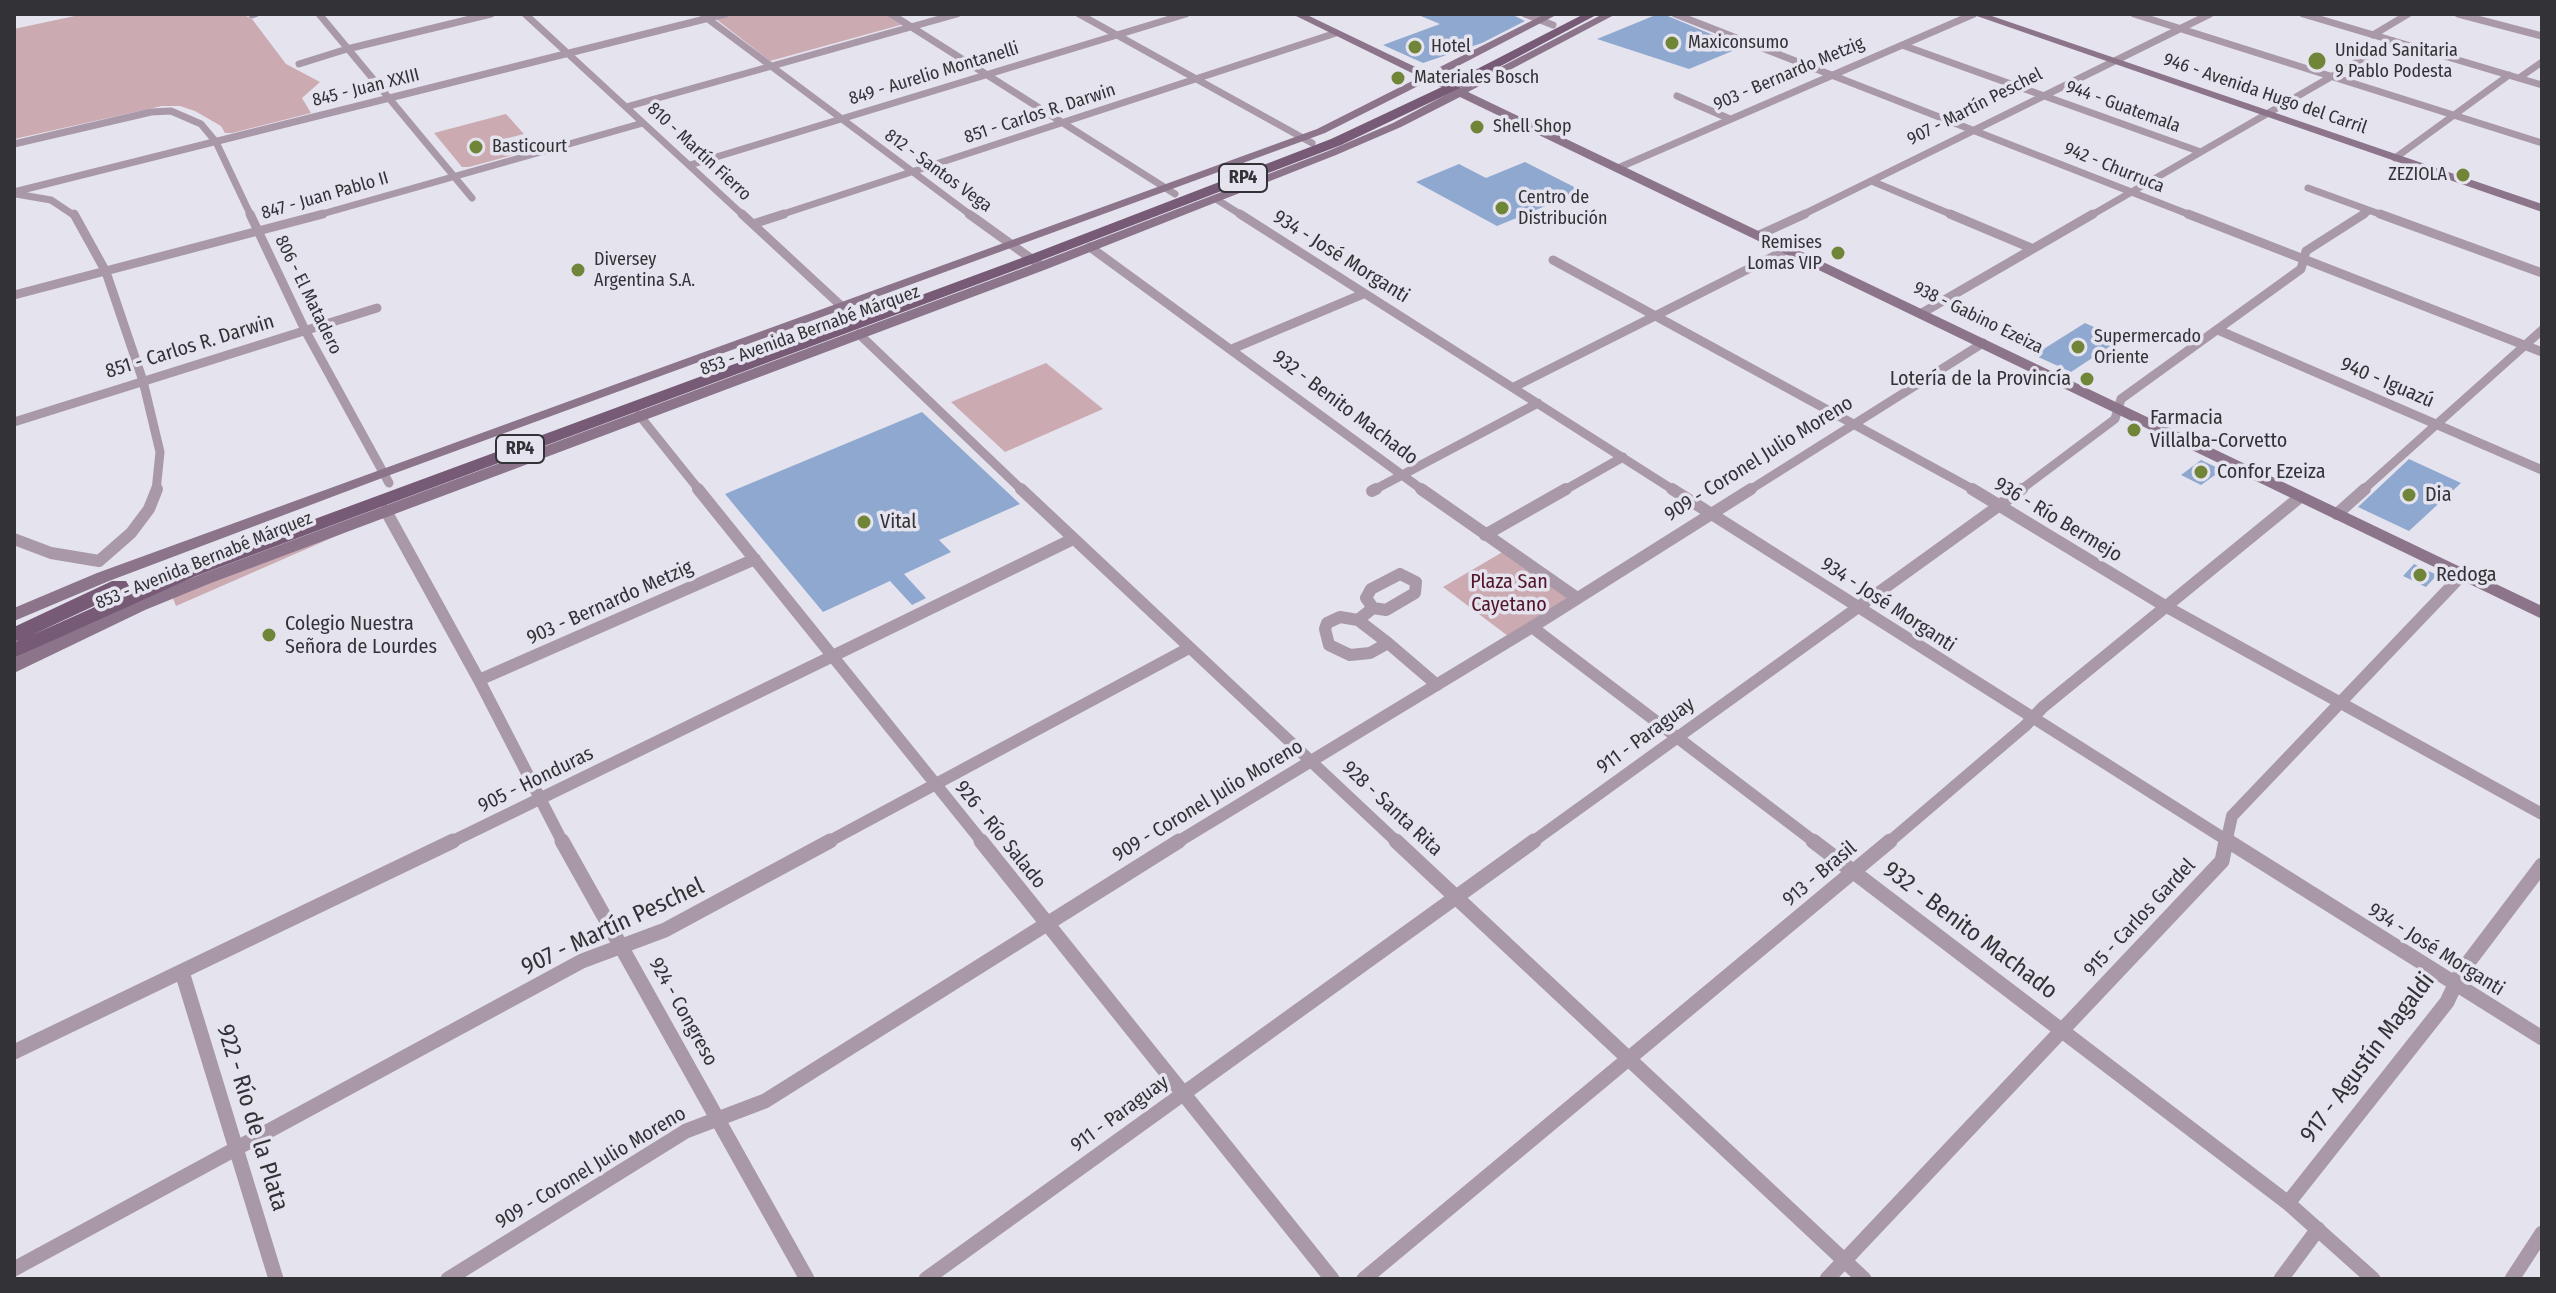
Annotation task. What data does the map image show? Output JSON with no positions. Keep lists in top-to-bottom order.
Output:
{
  "streets": {
    "main road": ["RP4", "853 - Avenida Bernabé Márquez"],
    "street": [
      "849 - Aurelio Montanelli",
      "903 - Bernardo Metzig",
      "845 - Juan XXIII",
      "946 - Avenida Hugo del Carril",
      "907 - Martín Peschel",
      "944 - Guatemala",
      "851 - Carlos R. Darwin",
      "810 - Martín Fierro",
      "942 - Churruca",
      "812 - Santos Vega",
      "847 - Juan Pablo II",
      "934 - José Morganti",
      "806 - El Matadero",
      "938 - Gabino Ezeiza",
      "940 - Iguazú",
      "932 - Benito Machado",
      "909 - Coronel Julio Moreno",
      "936 - Río Bermejo",
      "911 - Paraguay",
      "905 - Honduras",
      "928 - Santa Rita",
      "926 - Río Salado",
      "913 - Brasil",
      "915 - Carlos Gardel",
      "924 - Congreso",
      "917 - Agustín Magaldi",
      "922 - Río de la Plata"
    ]
  },
  "crossings": [
    ["849 - Aurelio Montanelli", "810 - Martín Fierro"],
    ["849 - Aurelio Montanelli", "812 - Santos Vega"],
    ["903 - Bernardo Metzig", "946 - Avenida Hugo del Carril"],
    ["903 - Bernardo Metzig", "944 - Guatemala"],
    ["903 - Bernardo Metzig", "942 - Churruca"],
    ["903 - Bernardo Metzig", "938 - Gabino Ezeiza"],
    ["903 - Bernardo Metzig", "926 - Río Salado"],
    ["903 - Bernardo Metzig", "924 - Congreso"],
    ["845 - Juan XXIII", "810 - Martín Fierro"],
    ["845 - Juan XXIII", "812 - Santos Vega"],
    ["845 - Juan XXIII", "806 - El Matadero"],
    ["946 - Avenida Hugo del Carril", "907 - Martín Peschel"],
    ["907 - Martín Peschel", "944 - Guatemala"],
    ["907 - Martín Peschel", "942 - Churruca"],
    ["907 - Martín Peschel", "938 - Gabino Ezeiza"],
    ["907 - Martín Peschel", "928 - Santa Rita"],
    ["907 - Martín Peschel", "926 - Río Salado"],
    ["907 - Martín Peschel", "924 - Congreso"],
    ["907 - Martín Peschel", "922 - Río de la Plata"],
    ["851 - Carlos R. Darwin", "810 - Martín Fierro"],
    ["851 - Carlos R. Darwin", "812 - Santos Vega"],
    ["851 - Carlos R. Darwin", "806 - El Matadero"],
    ["851 - Carlos R. Darwin", "938 - Gabino Ezeiza"],
    ["810 - Martín Fierro", "847 - Juan Pablo II"],
    ["810 - Martín Fierro", "853 - Avenida Bernabé Márquez"],
    ["942 - Churruca", "911 - Paraguay"],
    ["812 - Santos Vega", "853 - Avenida Bernabé Márquez"],
    ["847 - Juan Pablo II", "806 - El Matadero"],
    ["934 - José Morganti", "853 - Avenida Bernabé Márquez"],
    ["934 - José Morganti", "909 - Coronel Julio Moreno"],
    ["934 - José Morganti", "911 - Paraguay"],
    ["934 - José Morganti", "913 - Brasil"],
    ["934 - José Morganti", "915 - Carlos Gardel"],
    ["934 - José Morganti", "917 - Agustín Magaldi"],
    ["806 - El Matadero", "853 - Avenida Bernabé Márquez"],
    ["938 - Gabino Ezeiza", "853 - Avenida Bernabé Márquez"],
    ["938 - Gabino Ezeiza", "909 - Coronel Julio Moreno"],
    ["938 - Gabino Ezeiza", "911 - Paraguay"],
    ["938 - Gabino Ezeiza", "913 - Brasil"],
    ["938 - Gabino Ezeiza", "915 - Carlos Gardel"],
    ["853 - Avenida Bernabé Márquez", "932 - Benito Machado"],
    ["853 - Avenida Bernabé Márquez", "928 - Santa Rita"],
    ["853 - Avenida Bernabé Márquez", "926 - Río Salado"],
    ["853 - Avenida Bernabé Márquez", "924 - Congreso"],
    ["940 - Iguazú", "911 - Paraguay"],
    ["932 - Benito Machado", "909 - Coronel Julio Moreno"],
    ["932 - Benito Machado", "911 - Paraguay"],
    ["932 - Benito Machado", "913 - Brasil"],
    ["932 - Benito Machado", "915 - Carlos Gardel"],
    ["932 - Benito Machado", "917 - Agustín Magaldi"],
    ["909 - Coronel Julio Moreno", "936 - Río Bermejo"],
    ["909 - Coronel Julio Moreno", "928 - Santa Rita"],
    ["909 - Coronel Julio Moreno", "926 - Río Salado"],
    ["909 - Coronel Julio Moreno", "924 - Congreso"],
    ["936 - Río Bermejo", "911 - Paraguay"],
    ["936 - Río Bermejo", "913 - Brasil"],
    ["936 - Río Bermejo", "915 - Carlos Gardel"],
    ["911 - Paraguay", "928 - Santa Rita"],
    ["911 - Paraguay", "926 - Río Salado"],
    ["905 - Honduras", "928 - Santa Rita"],
    ["905 - Honduras", "926 - Río Salado"],
    ["905 - Honduras", "924 - Congreso"],
    ["905 - Honduras", "922 - Río de la Plata"],
    ["928 - Santa Rita", "913 - Brasil"],
    ["928 - Santa Rita", "915 - Carlos Gardel"]
  ],
  "parks": ["Plaza San Cayetano"],
  "places": [
    "Maxiconsumo",
    "Hotel",
    "Unidad Sanitaria 9 Pablo Podesta",
    "Materiales Bosch",
    "Shell Shop",
    "Basticourt",
    "ZEZIOLA",
    "Centro de Distribución",
    "Remises Lomas VIP",
    "Diversey Argentina S.A.",
    "Supermercado Oriente",
    "Lotería de la Provincía",
    "Farmacia Villalba-Corvetto",
    "Confor Ezeiza",
    "Dia",
    "Vital",
    "Redoga",
    "Colegio Nuestra Señora de Lourdes"
  ]
}
